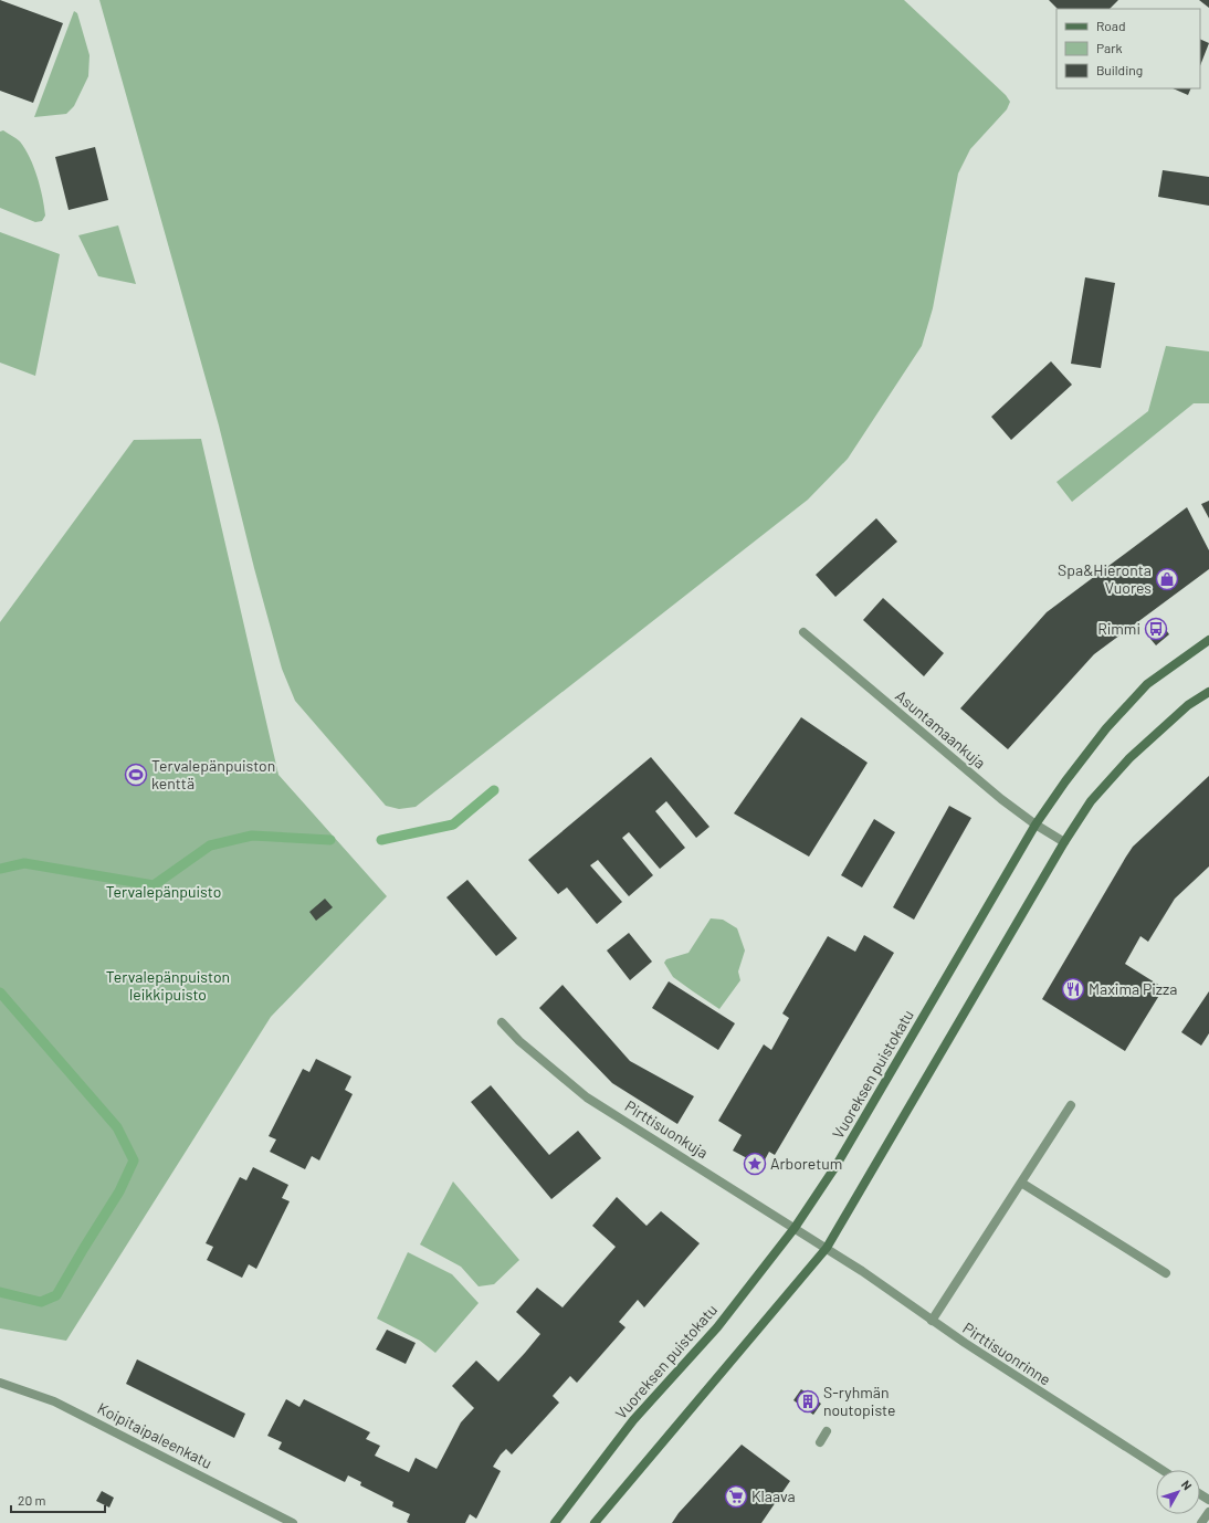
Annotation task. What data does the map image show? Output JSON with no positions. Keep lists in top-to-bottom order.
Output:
{
  "streets": {
    "main road": ["Vuoreksen puistokatu"],
    "street": [
      "Asuntamaankuja",
      "Pirttisuonkuja",
      "Pirttisuonrinne",
      "Koipitaipaleenkatu"
    ]
  },
  "crossings": [
    ["Asuntamaankuja", "Vuoreksen puistokatu"],
    ["Vuoreksen puistokatu", "Pirttisuonkuja"],
    ["Pirttisuonkuja", "Pirttisuonrinne"]
  ],
  "parks": ["Tervalepänpuisto", "Tervalepänpuiston leikkipuisto"],
  "places": {
    "shop": ["Spa&Hieronta Vuores"],
    "bus stop": ["Rimmi"],
    "sports": ["Tervalepänpuiston kenttä"],
    "restaurant": ["Maxima Pizza"],
    "place": ["Arboretum"],
    "building": ["S-ryhmän noutopiste"],
    "supermarket": ["Klaava"]
  },
  "legend": ["Road", "Park", "Building"],
  "scale_bar": "20 m",
  "north": "top right"
}
